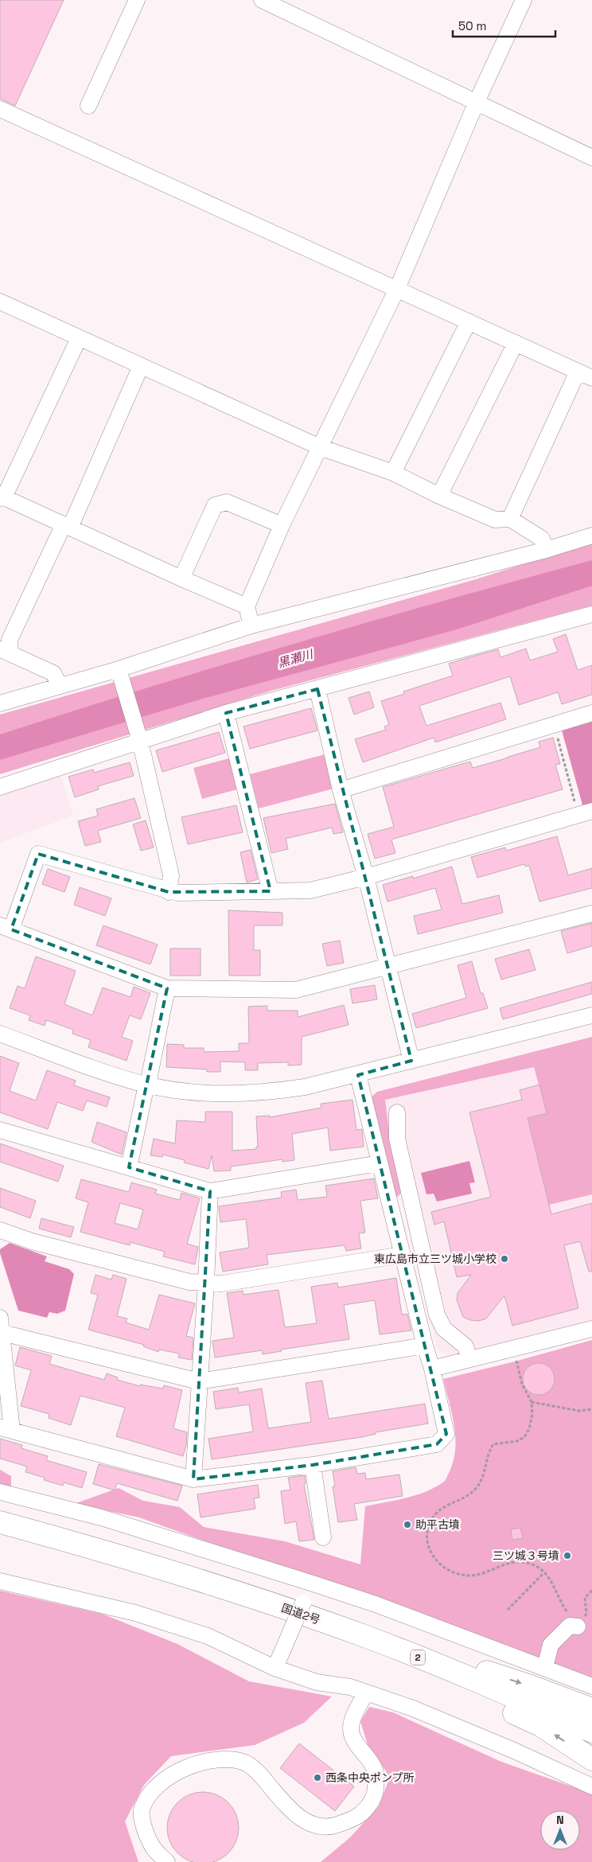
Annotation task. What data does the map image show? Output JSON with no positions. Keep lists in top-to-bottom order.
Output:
{
  "streets": {
    "highway": ["国道2号", "2"]
  },
  "water": ["黒瀬川"],
  "places": [
    "東広島市立三ツ城小学校",
    "助平古墳",
    "三ツ城３号墳",
    "西条中央ポンプ所"
  ],
  "scale_bar": "50 m",
  "north": "top"
}
